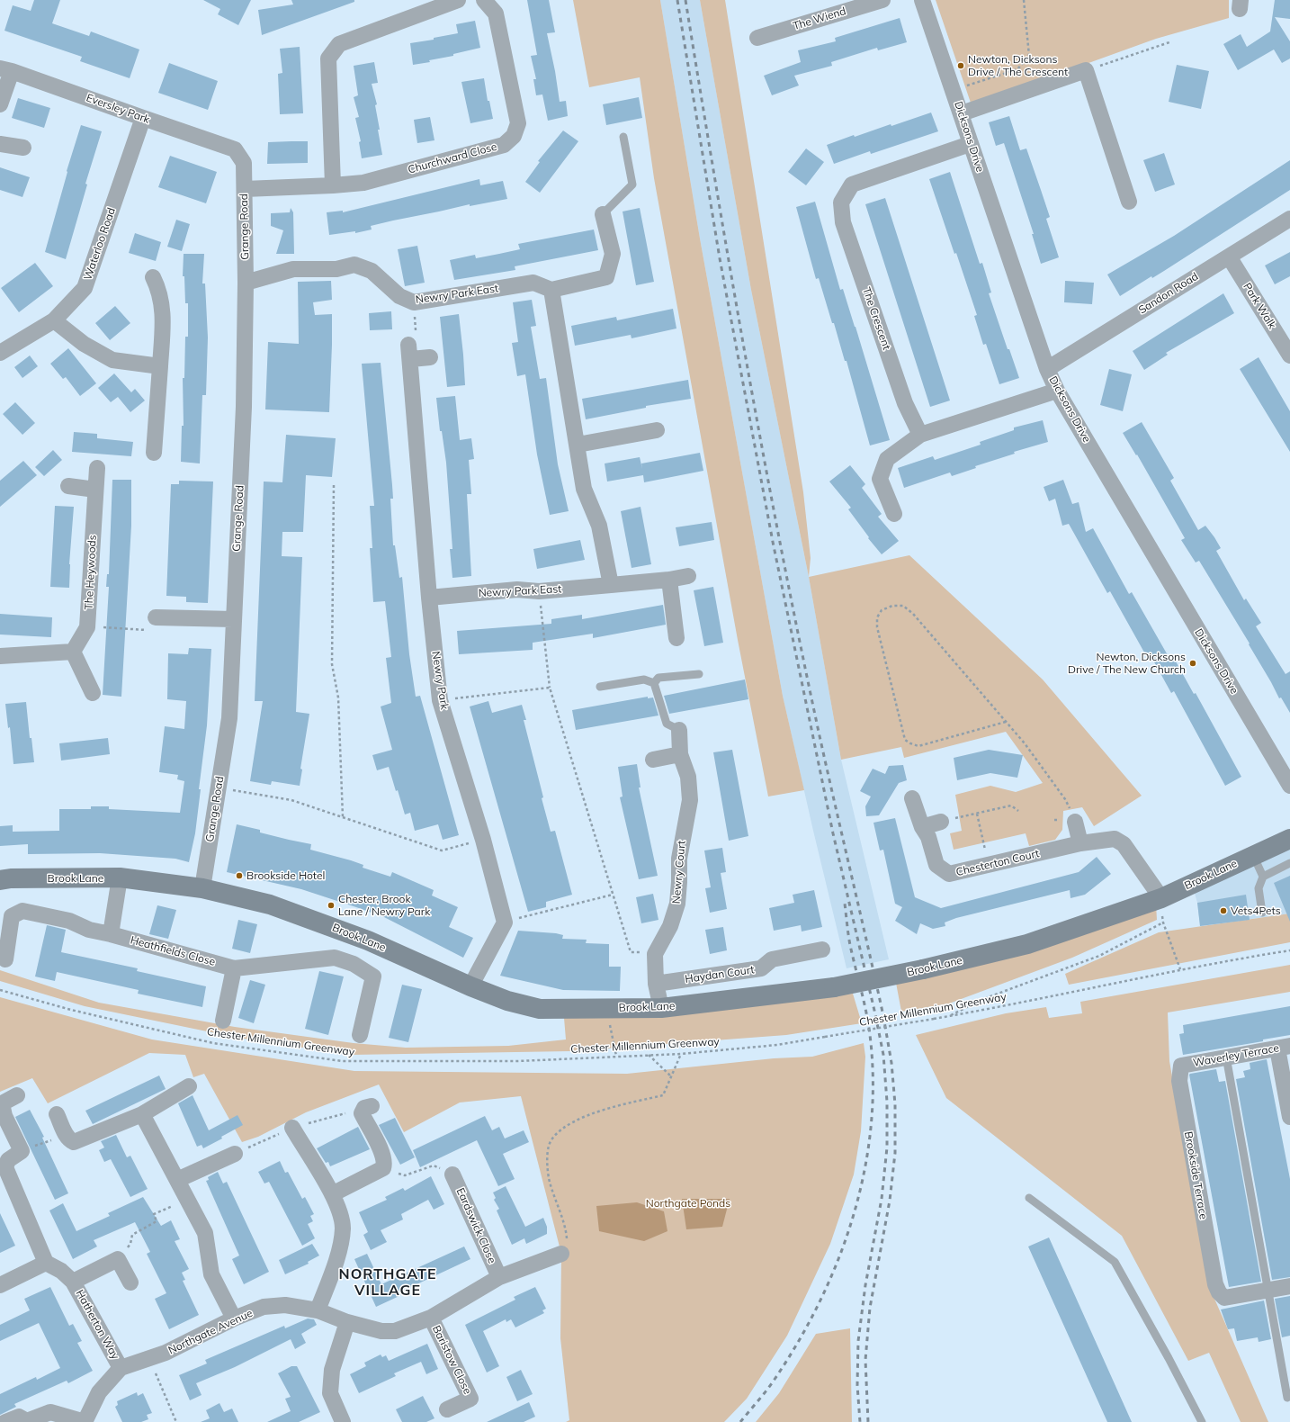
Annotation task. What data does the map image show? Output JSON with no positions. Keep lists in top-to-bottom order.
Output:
{
  "streets": {
    "street": [
      "The Wiend",
      "Eversley Park",
      "Dicksons Drive",
      "Churchward Close",
      "Grange Road",
      "Waterloo Road",
      "Sandon Road",
      "Newry Park East",
      "Park Walk",
      "The Crescent",
      "The Heywoods",
      "Newry Park",
      "Chesterton Court",
      "Newry Court",
      "Brook Lane",
      "Heathfields Close",
      "Haydan Court",
      "Waverley Terrace",
      "Brookside Terrace",
      "Eardswick Close",
      "Hatherton Way",
      "Northgate Avenue",
      "Baristow Close"
    ],
    "path": ["Chester Millennium Greenway"]
  },
  "crossings": [
    ["Eversley Park", "Grange Road"],
    ["Eversley Park", "Waterloo Road"],
    ["Dicksons Drive", "Sandon Road"],
    ["Dicksons Drive", "The Crescent"],
    ["Churchward Close", "Grange Road"],
    ["Grange Road", "Newry Park East"],
    ["Grange Road", "Brook Lane"],
    ["Sandon Road", "Park Walk"],
    ["Newry Park East", "Newry Park"],
    ["Chesterton Court", "Brook Lane"],
    ["Waverley Terrace", "Brookside Terrace"],
    ["Eardswick Close", "Northgate Avenue"],
    ["Hatherton Way", "Northgate Avenue"],
    ["Northgate Avenue", "Baristow Close"]
  ],
  "districts": ["NORTHGATE VILLAGE"],
  "parks": ["Northgate Ponds"],
  "places": [
    "Newton, Dicksons Drive / The Crescent",
    "Newton, Dicksons Drive / The New Church",
    "Brookside Hotel",
    "Chester, Brook Lane / Newry Park",
    "Vets4Pets"
  ]
}
